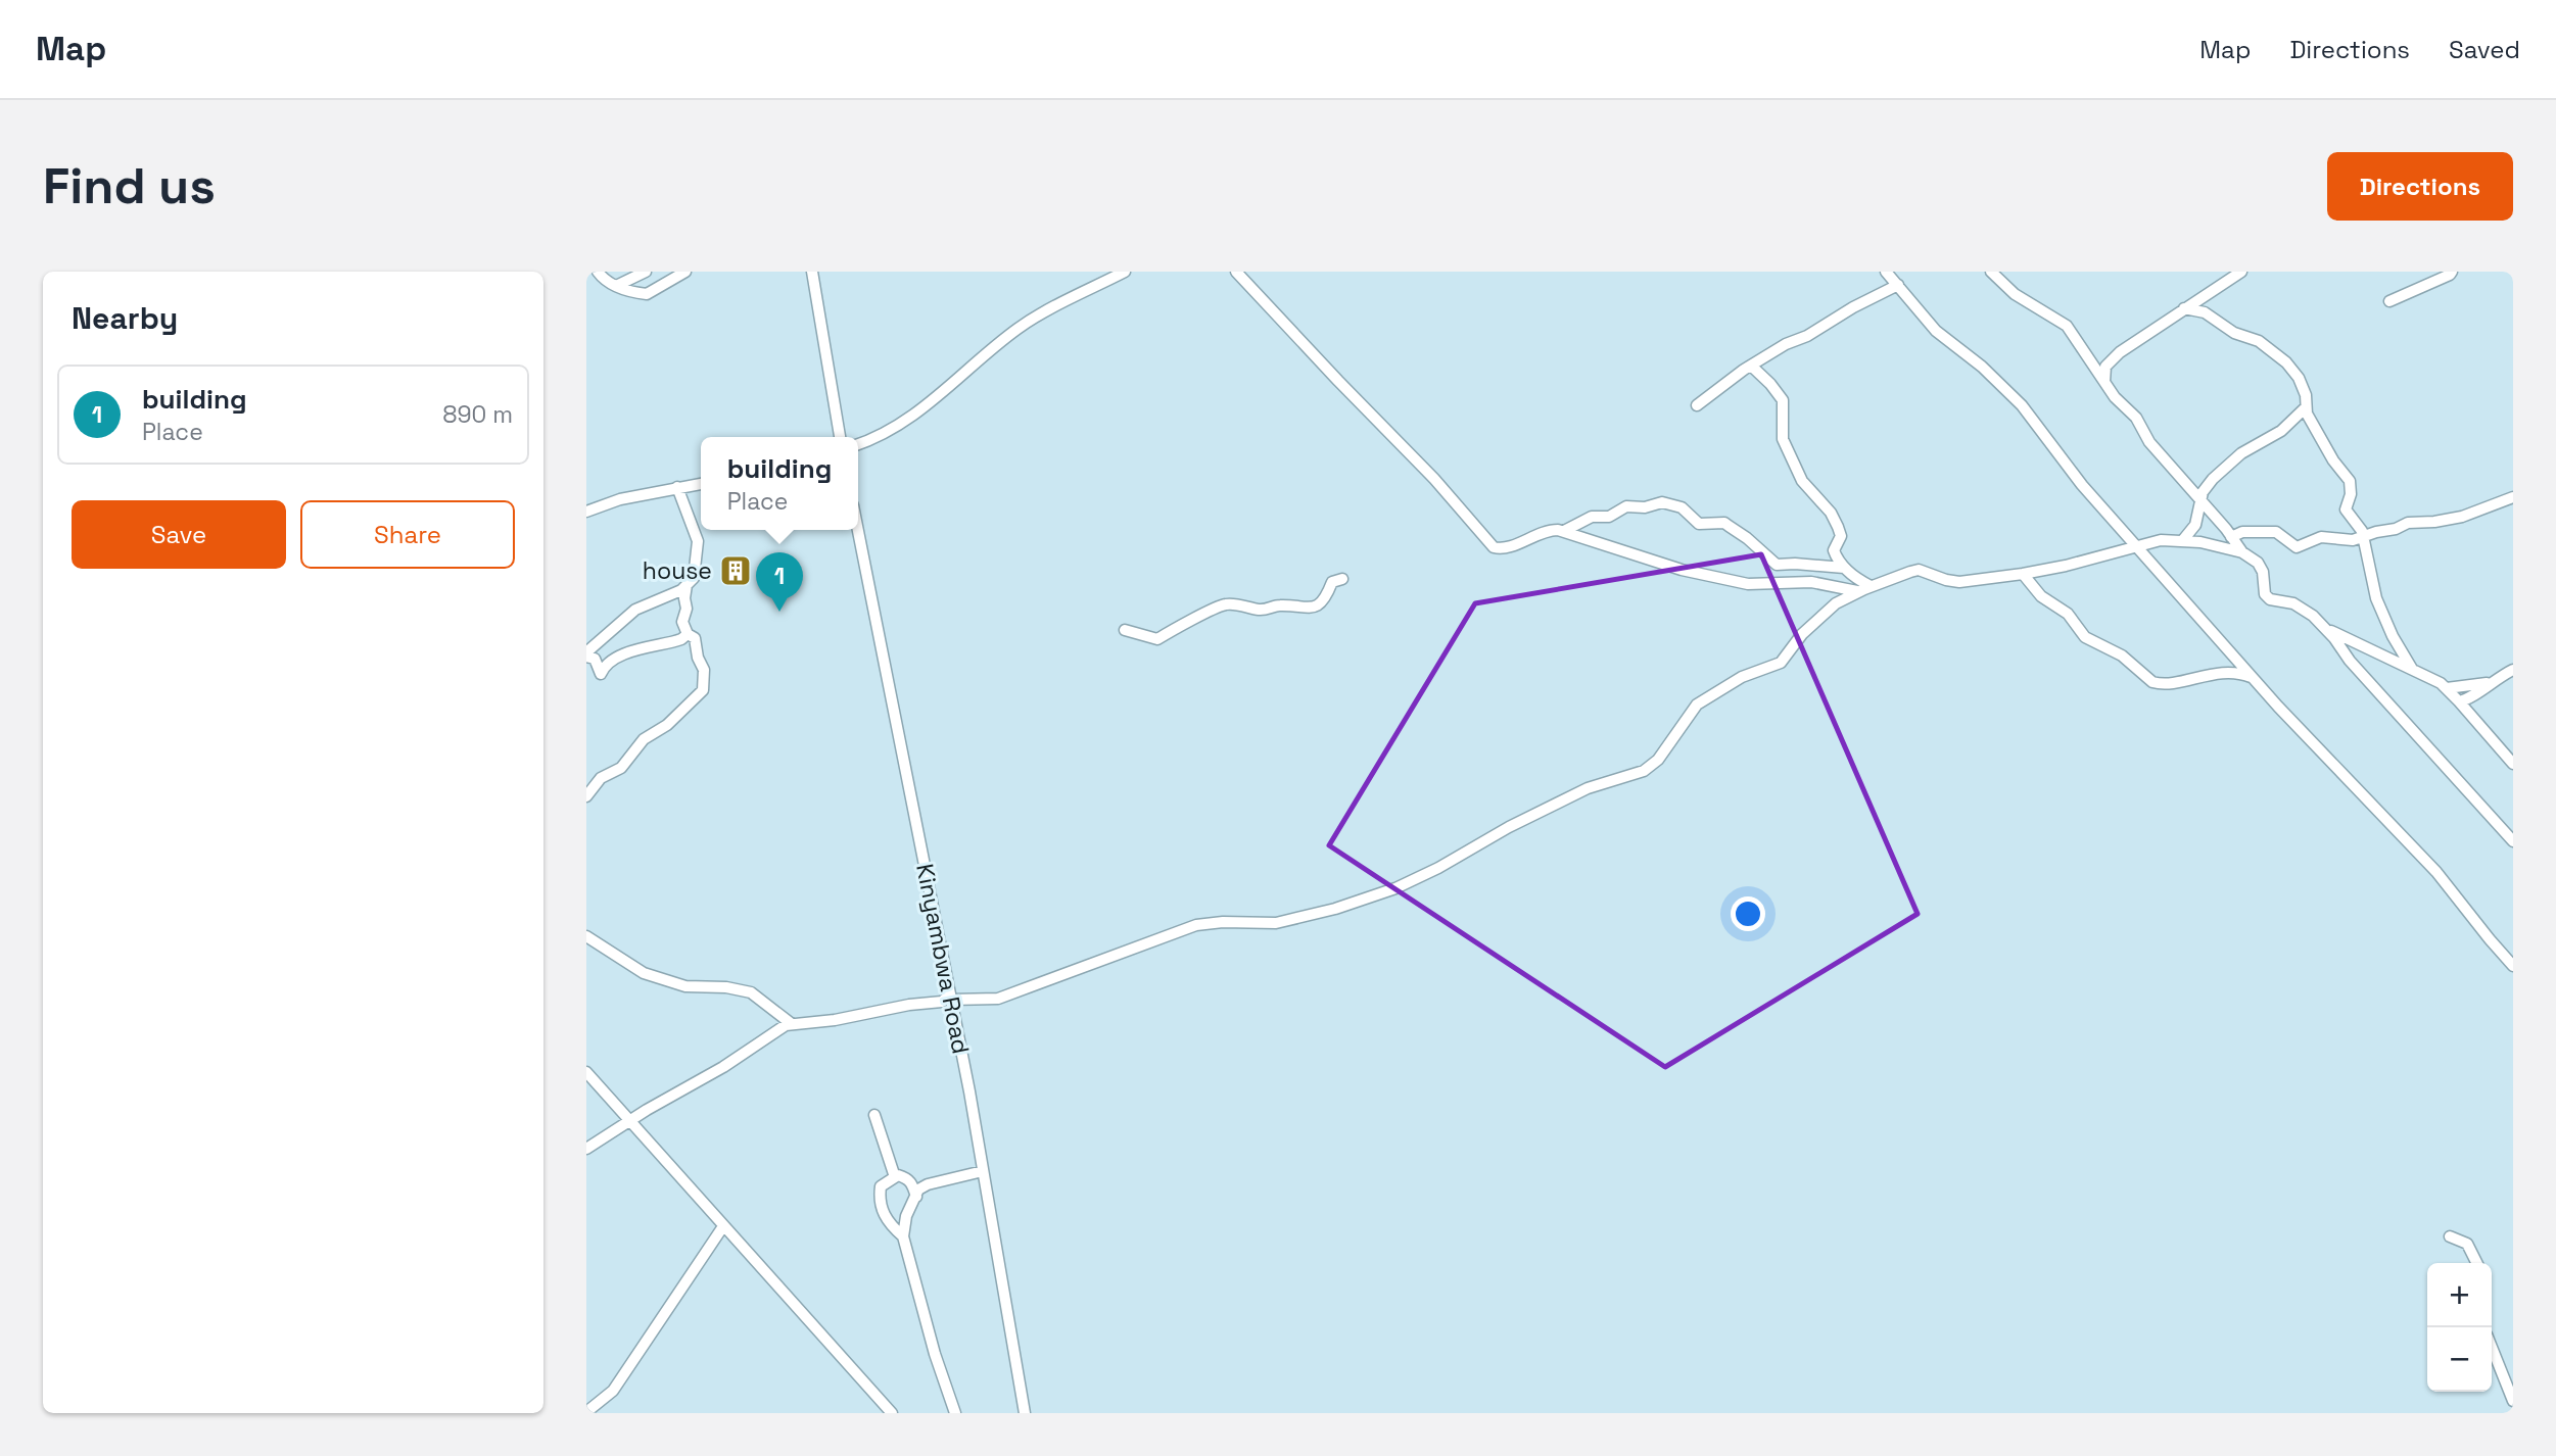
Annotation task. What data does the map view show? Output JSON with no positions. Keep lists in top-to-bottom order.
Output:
{
  "streets": {
    "street": ["Kinyambwa Road"]
  },
  "places": {
    "building": ["house"]
  },
  "page": {
    "header": "Map",
    "nav": ["Map", "Directions", "Saved"],
    "buttons": [
      "Directions",
      ["Save", "Share"]
    ],
    "title": "Find us",
    "heading": "Nearby",
    "list": [
      {
        "mark": "1",
        "name": "building",
        "note": "Place",
        "value": "890 m"
      }
    ],
    "popup": ["building", "Place"],
    "pins": "1",
    "map_buttons": ["+", "−"]
  }
}
